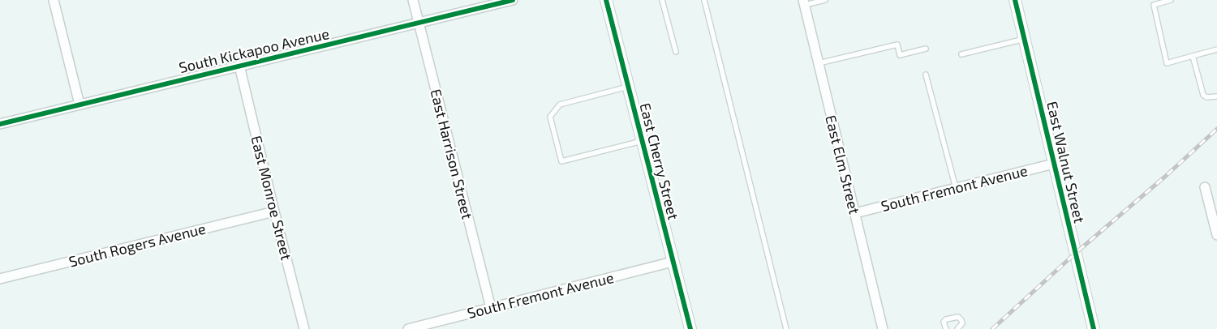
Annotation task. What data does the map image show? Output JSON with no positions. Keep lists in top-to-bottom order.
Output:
{
  "streets": {
    "street": [
      "South Kickapoo Avenue",
      "East Harrison Street",
      "East Cherry Street",
      "East Walnut Street",
      "East Elm Street",
      "South Fremont Avenue",
      "East Monroe Street",
      "South Rogers Avenue"
    ]
  },
  "crossings": [
    ["South Kickapoo Avenue", "East Harrison Street"],
    ["South Kickapoo Avenue", "East Monroe Street"],
    ["East Harrison Street", "South Fremont Avenue"],
    ["East Cherry Street", "South Fremont Avenue"],
    ["East Walnut Street", "South Fremont Avenue"],
    ["East Elm Street", "South Fremont Avenue"],
    ["East Monroe Street", "South Rogers Avenue"]
  ]
}
